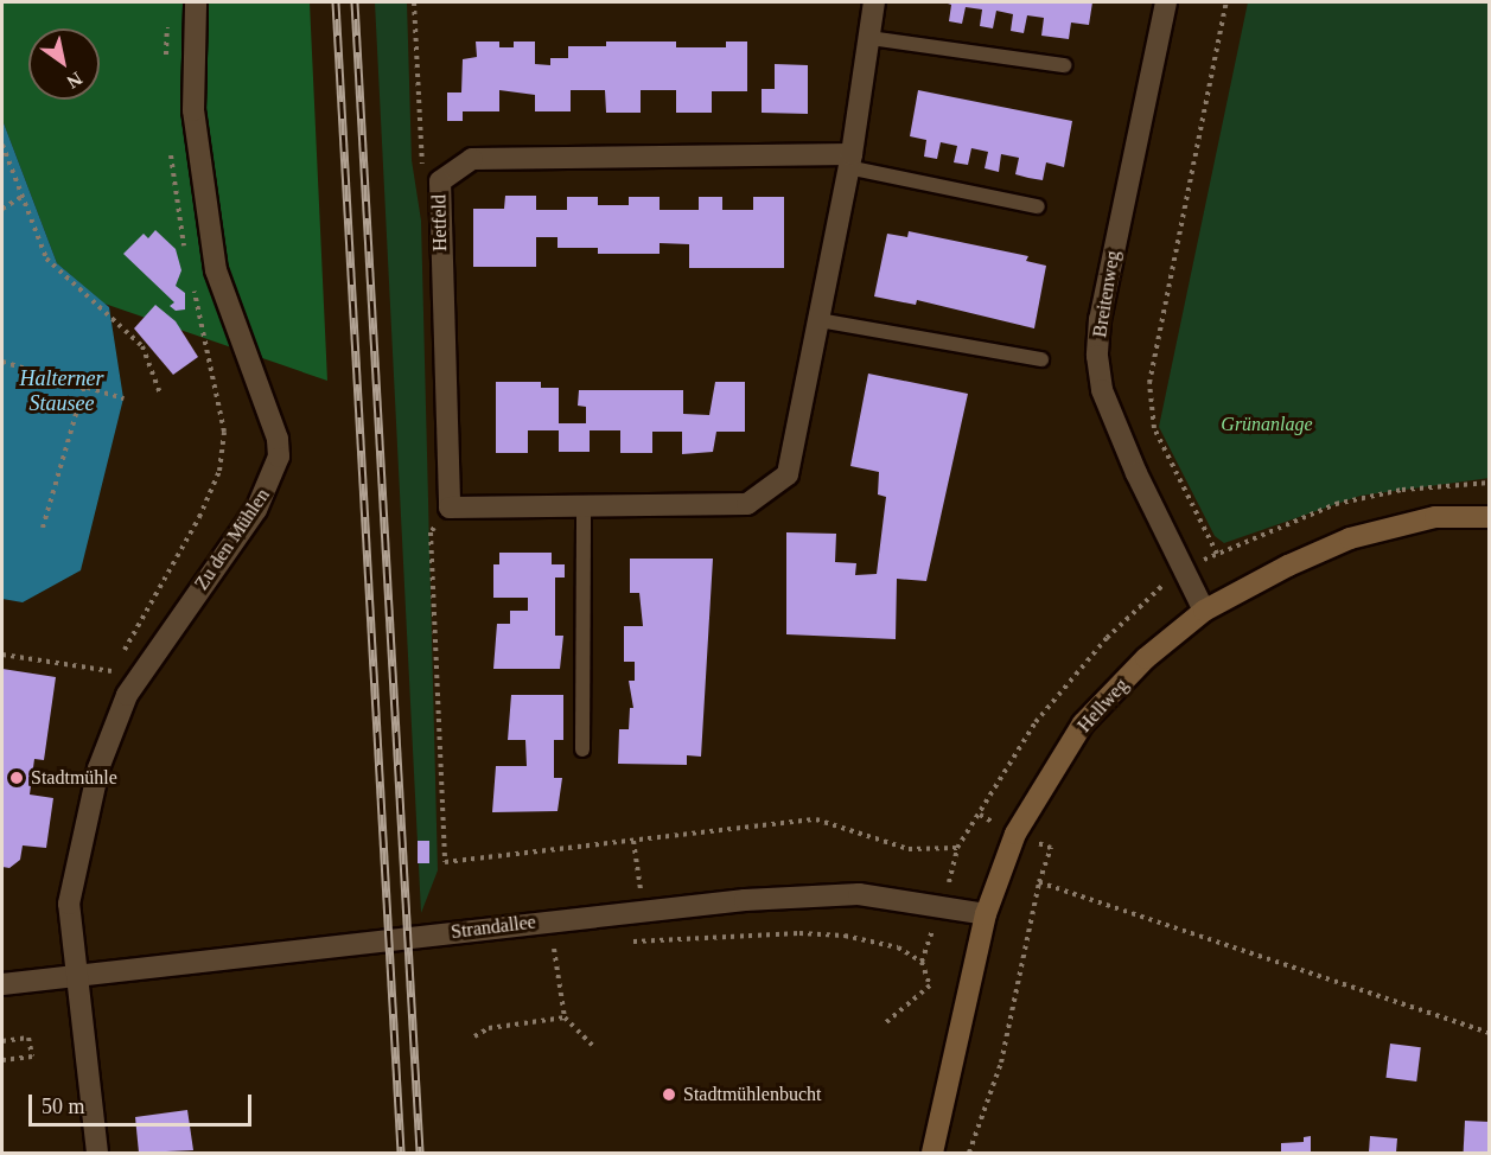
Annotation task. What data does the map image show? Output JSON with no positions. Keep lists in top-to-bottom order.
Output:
{
  "streets": {
    "street": [
      "Hetfeld",
      "Breitenweg",
      "Zu den Mühlen",
      "Hellweg",
      "Strandallee"
    ]
  },
  "crossings": [
    ["Breitenweg", "Hellweg"],
    ["Zu den Mühlen", "Strandallee"],
    ["Hellweg", "Strandallee"]
  ],
  "water": ["Halterner Stausee"],
  "parks": ["Grünanlage"],
  "places": ["Stadtmühle", "Stadtmühlenbucht"],
  "scale_bar": "50 m",
  "north": "bottom right"
}
